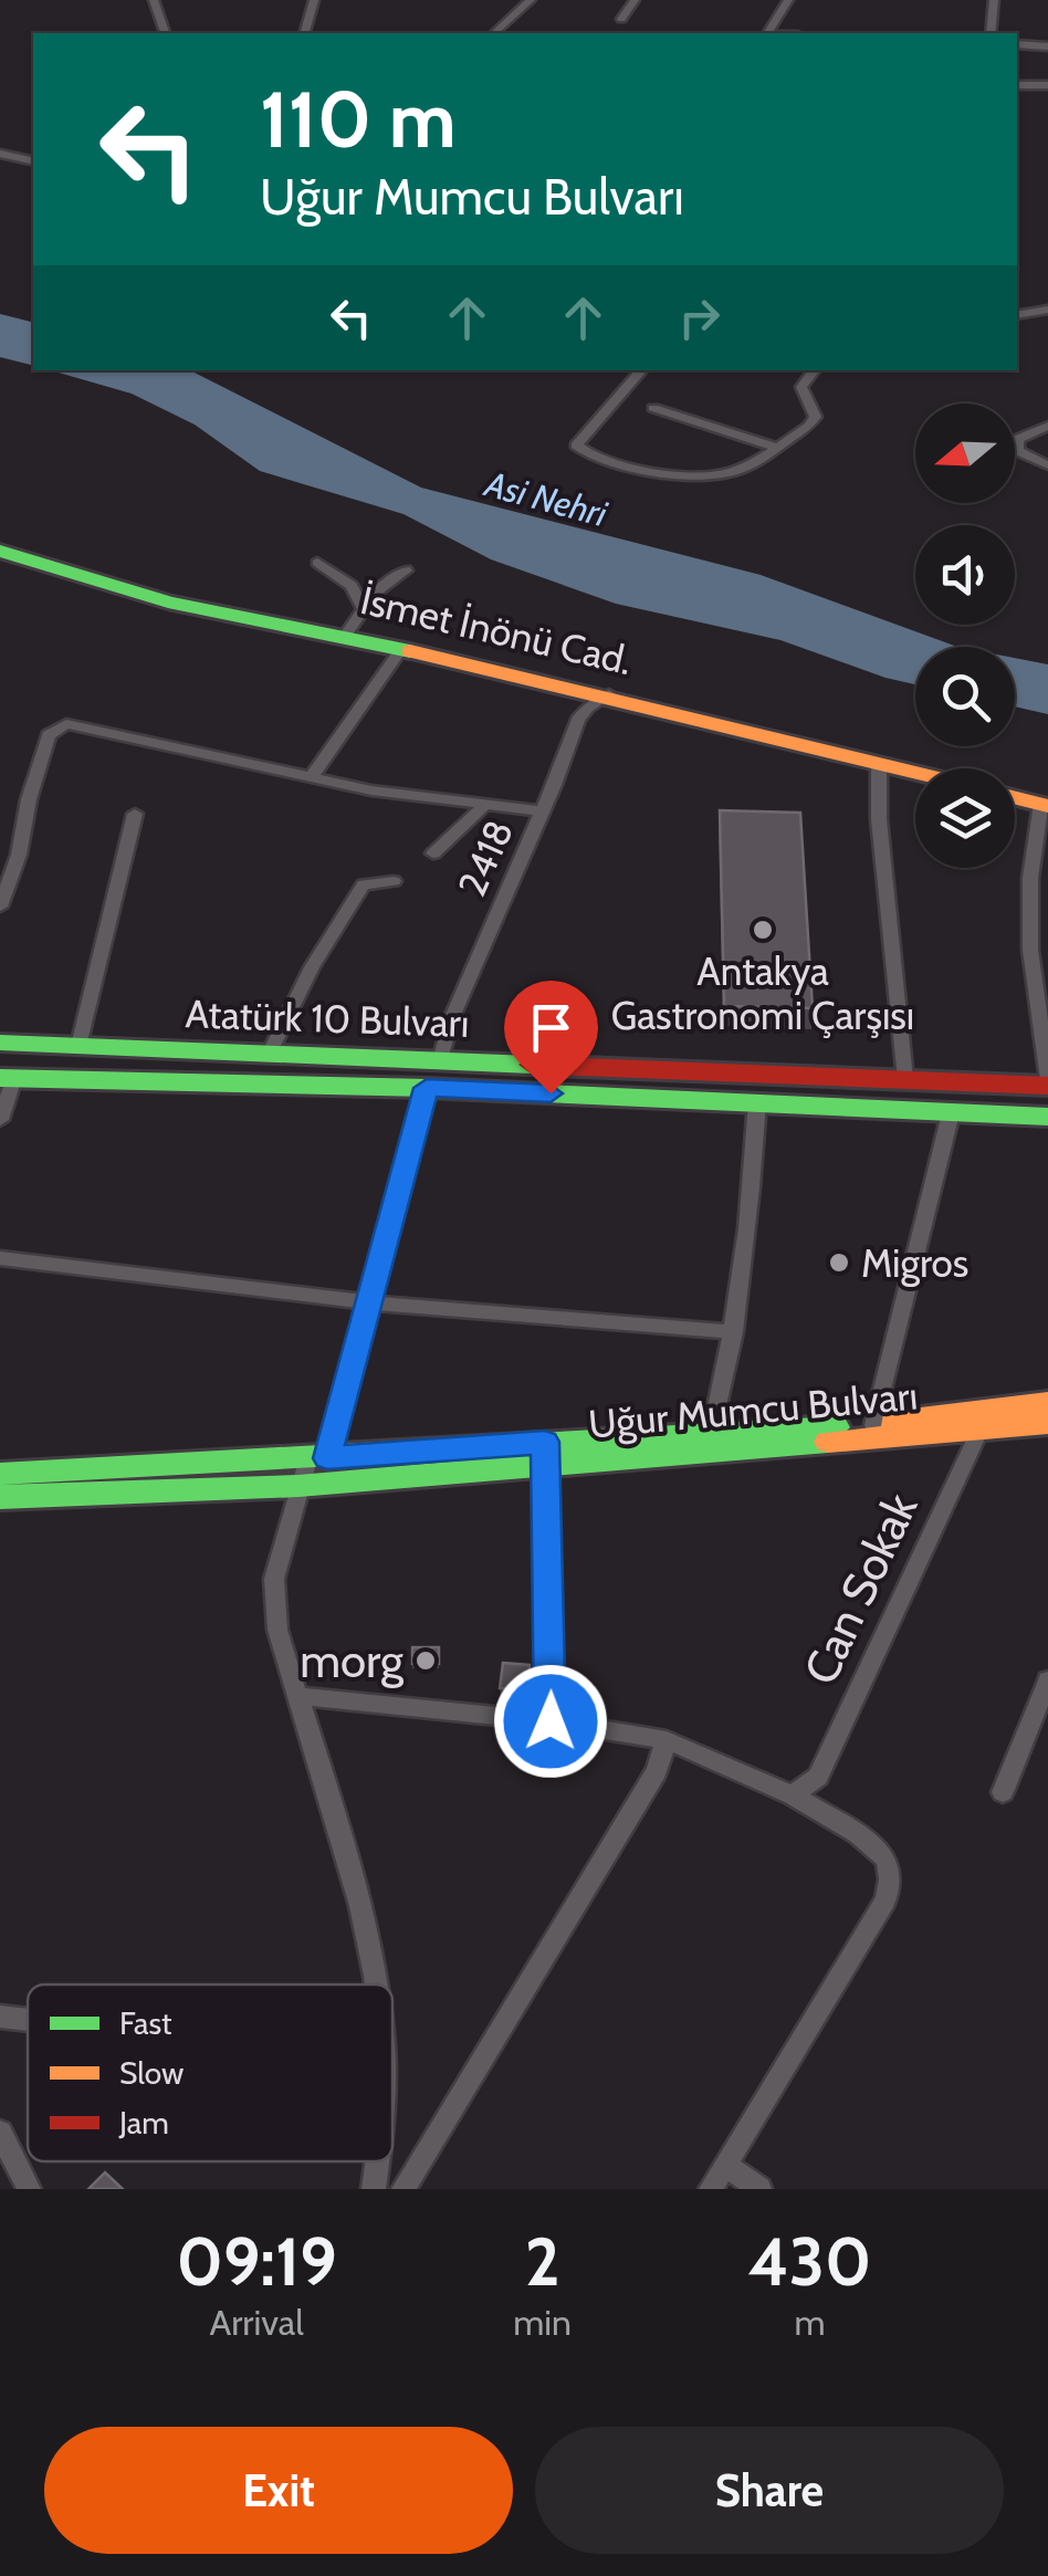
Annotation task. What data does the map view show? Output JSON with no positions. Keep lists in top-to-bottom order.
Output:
{
  "streets": {
    "main road": ["İsmet İnönü Cad.", "Atatürk 10 Bulvarı", "Uğur Mumcu Bulvarı"],
    "street": ["2418", "Can Sokak"]
  },
  "crossings": [
    ["İsmet İnönü Cad.", "2418"],
    ["2418", "Atatürk 10 Bulvarı"],
    ["Uğur Mumcu Bulvarı", "Can Sokak"]
  ],
  "water": ["Asi Nehri"],
  "places": ["Antakya Gastronomi Çarşısı", "Migros", "morg"],
  "legend": ["Fast", "Slow", "Jam"],
  "north": "left",
  "page": {
    "turn": ["110 m", "Uğur Mumcu Bulvarı"],
    "eta": [
      "09:19",
      "Arrival",
      "2",
      "min",
      "430",
      "m"
    ],
    "buttons": ["Exit", "Share"]
  }
}
